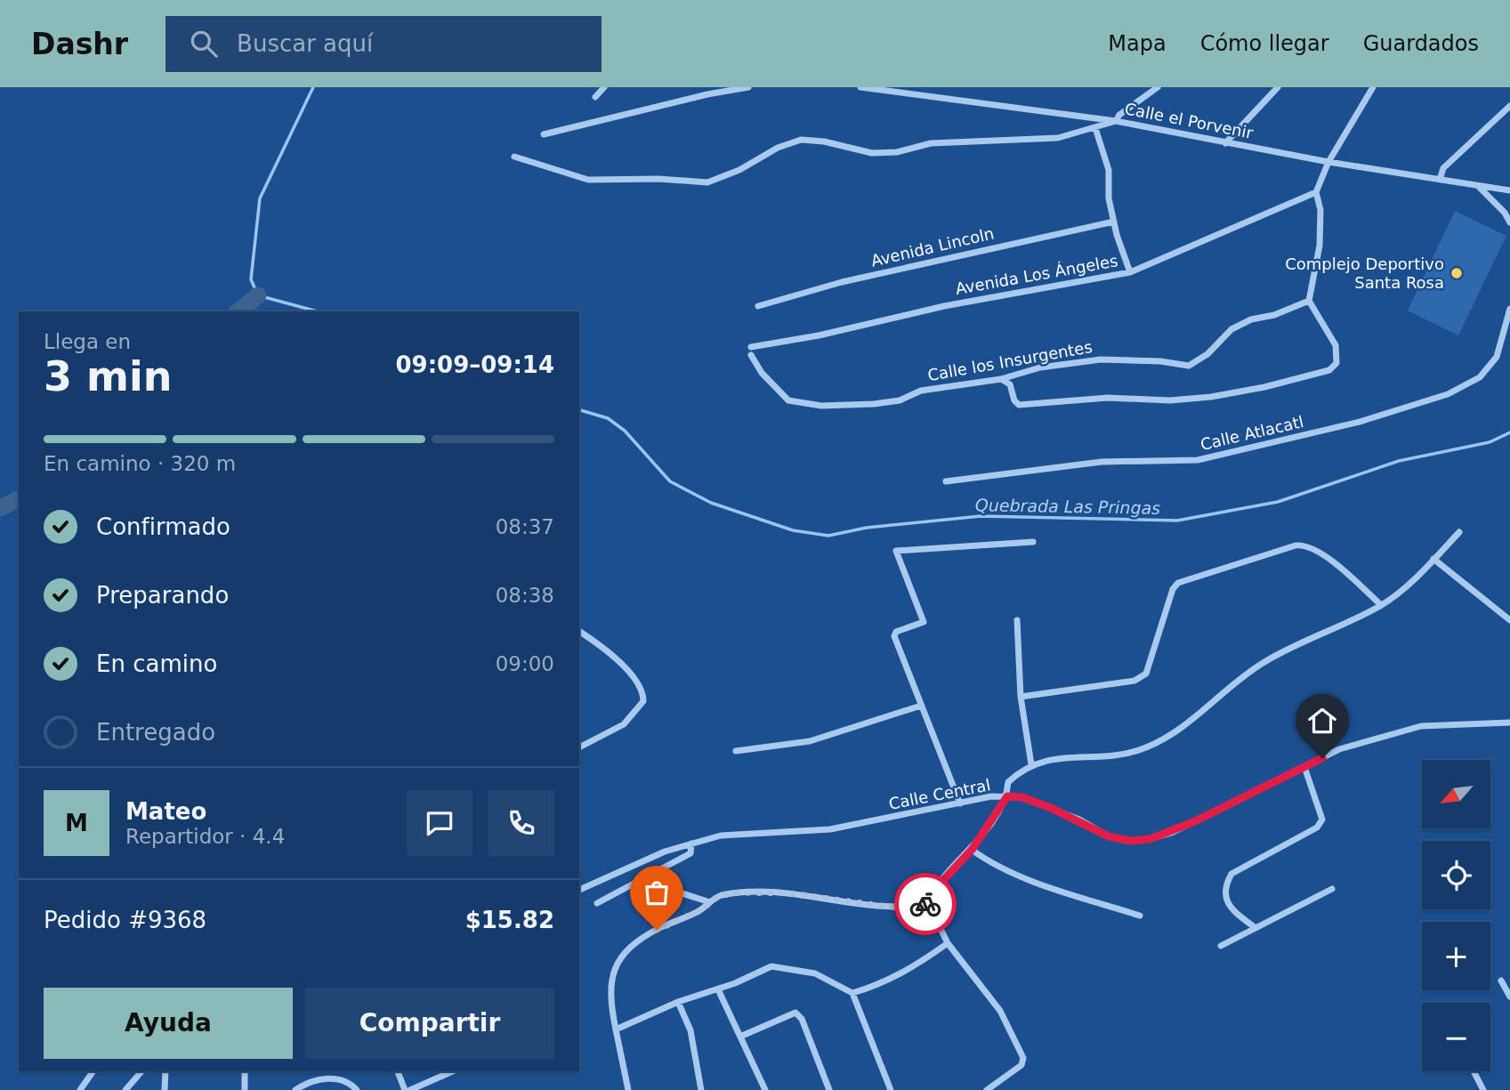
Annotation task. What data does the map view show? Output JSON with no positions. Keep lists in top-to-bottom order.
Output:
{
  "streets": {
    "street": [
      "Calle el Porvenir",
      "Avenida Lincoln",
      "Avenida Los Ángeles",
      "Calle los Insurgentes",
      "Calle Atlacatl",
      "Calle Central"
    ]
  },
  "water": ["Quebrada Las Pringas"],
  "places": ["Complejo Deportivo Santa Rosa"],
  "north": "bottom left",
  "page": {
    "header": "Dashr",
    "search": "Buscar aquí",
    "nav": ["Mapa", "Cómo llegar", "Guardados"],
    "heading": ["3 min", "Llega en", "09:09–09:14"],
    "panel": [
      "Mateo",
      "Repartidor · 4.4",
      "Pedido #9368",
      "$15.82"
    ],
    "bar": "En camino · 320 m",
    "list": [
      ["Confirmado", "08:37"],
      ["Preparando", "08:38"],
      ["En camino", "09:00"],
      "Entregado"
    ],
    "map_buttons": ["+", "−"],
    "round": "M",
    "buttons": ["Ayuda", "Compartir"]
  }
}
